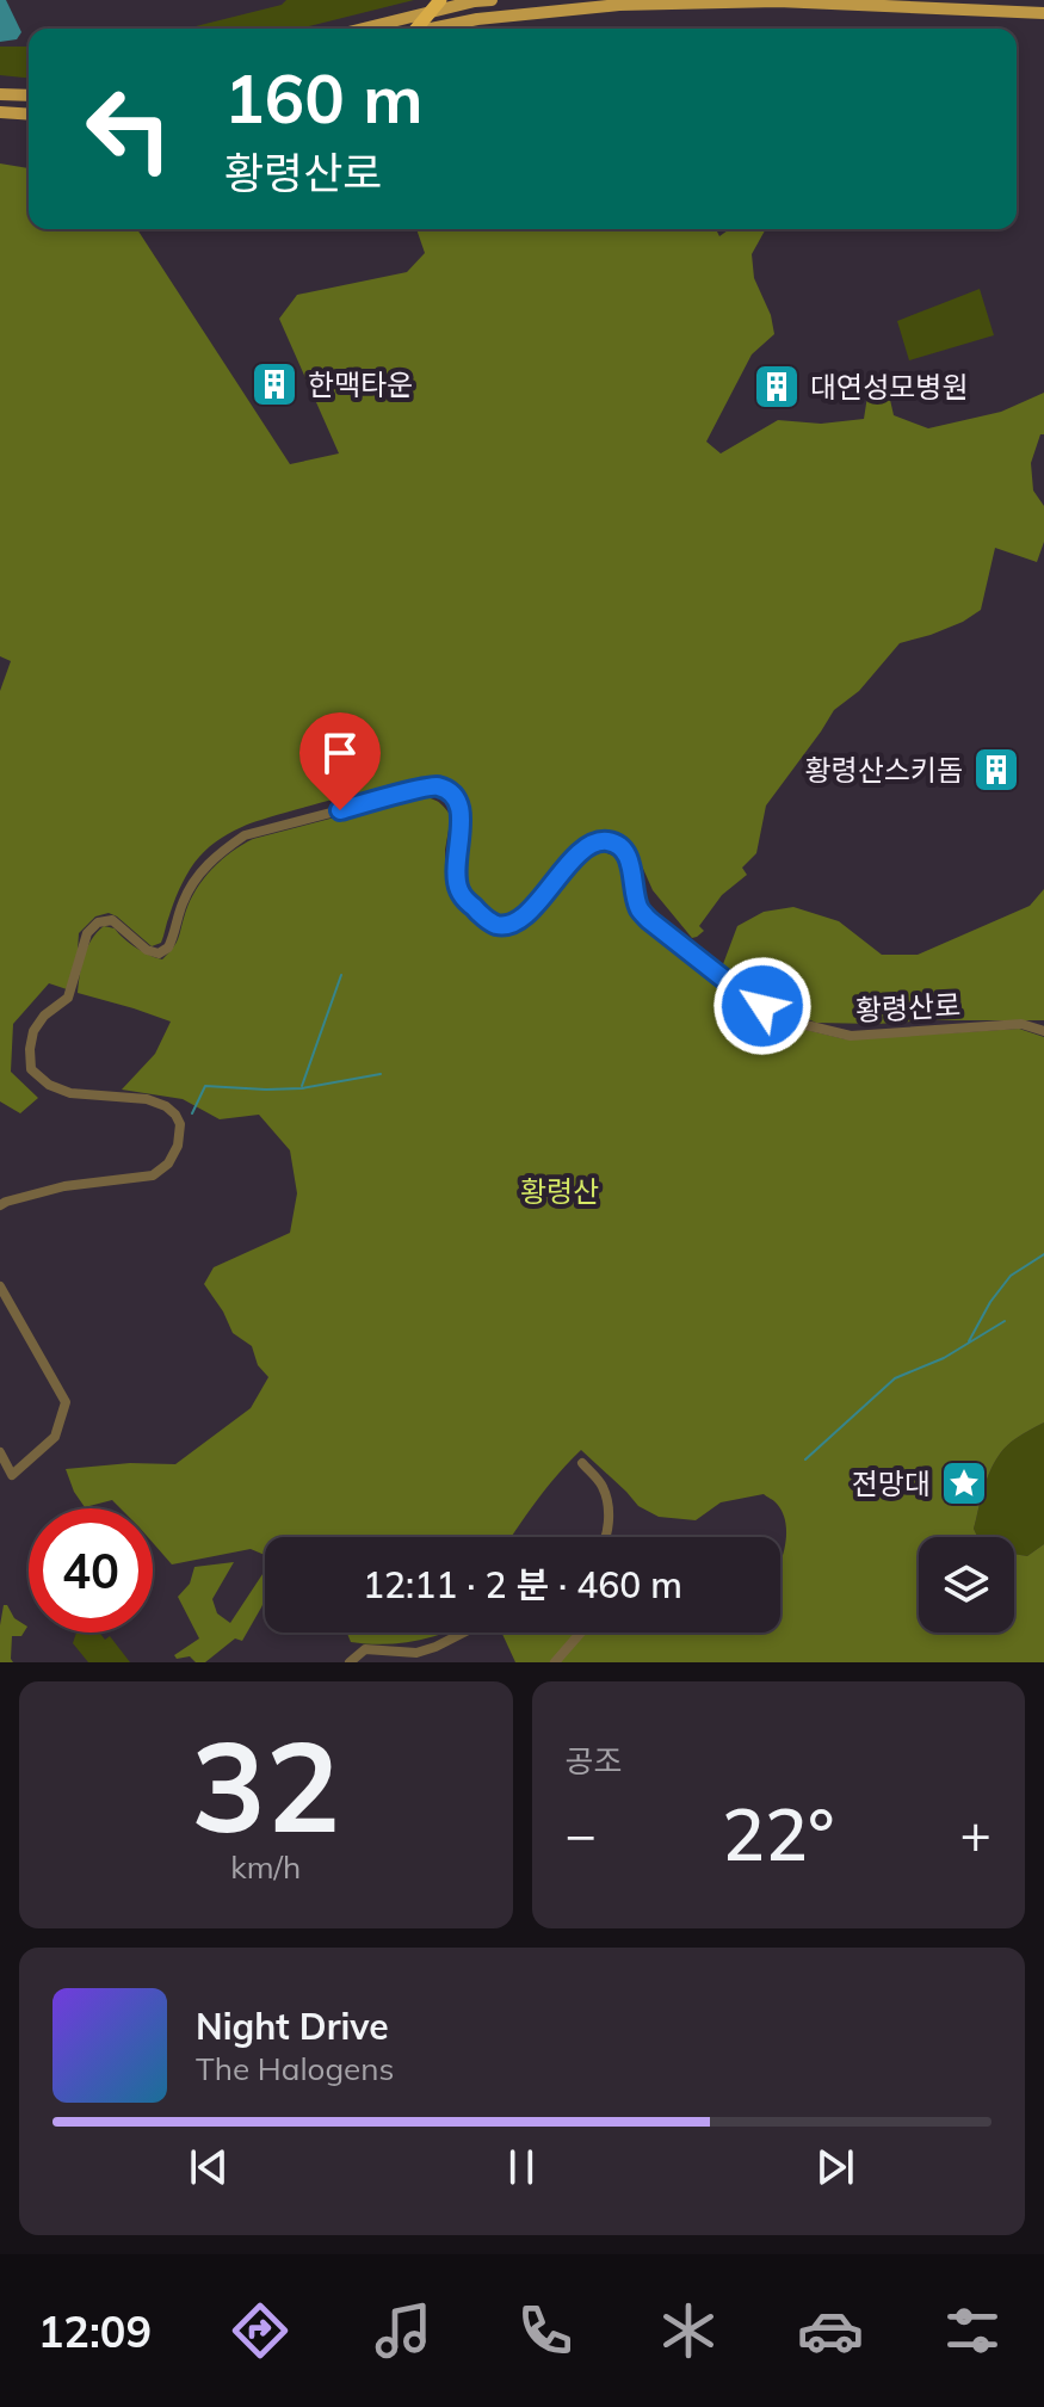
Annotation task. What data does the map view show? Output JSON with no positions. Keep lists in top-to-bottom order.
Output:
{
  "streets": {
    "street": ["황령산로"]
  },
  "parks": ["황령산"],
  "places": {
    "building": ["한맥타운", "대연성모병원", "황령산스키돔"],
    "place": ["전망대"]
  },
  "page": {
    "turn": ["160 m", "황령산로"],
    "limit": "40",
    "trip": "12:11 · 2 분 · 460 m",
    "tile": [
      ["32", "km/h"],
      "공조"
    ],
    "heat": ["−", "22°", "+"],
    "song": ["Night Drive", "The Halogens"],
    "tabs": "12:09"
  }
}
